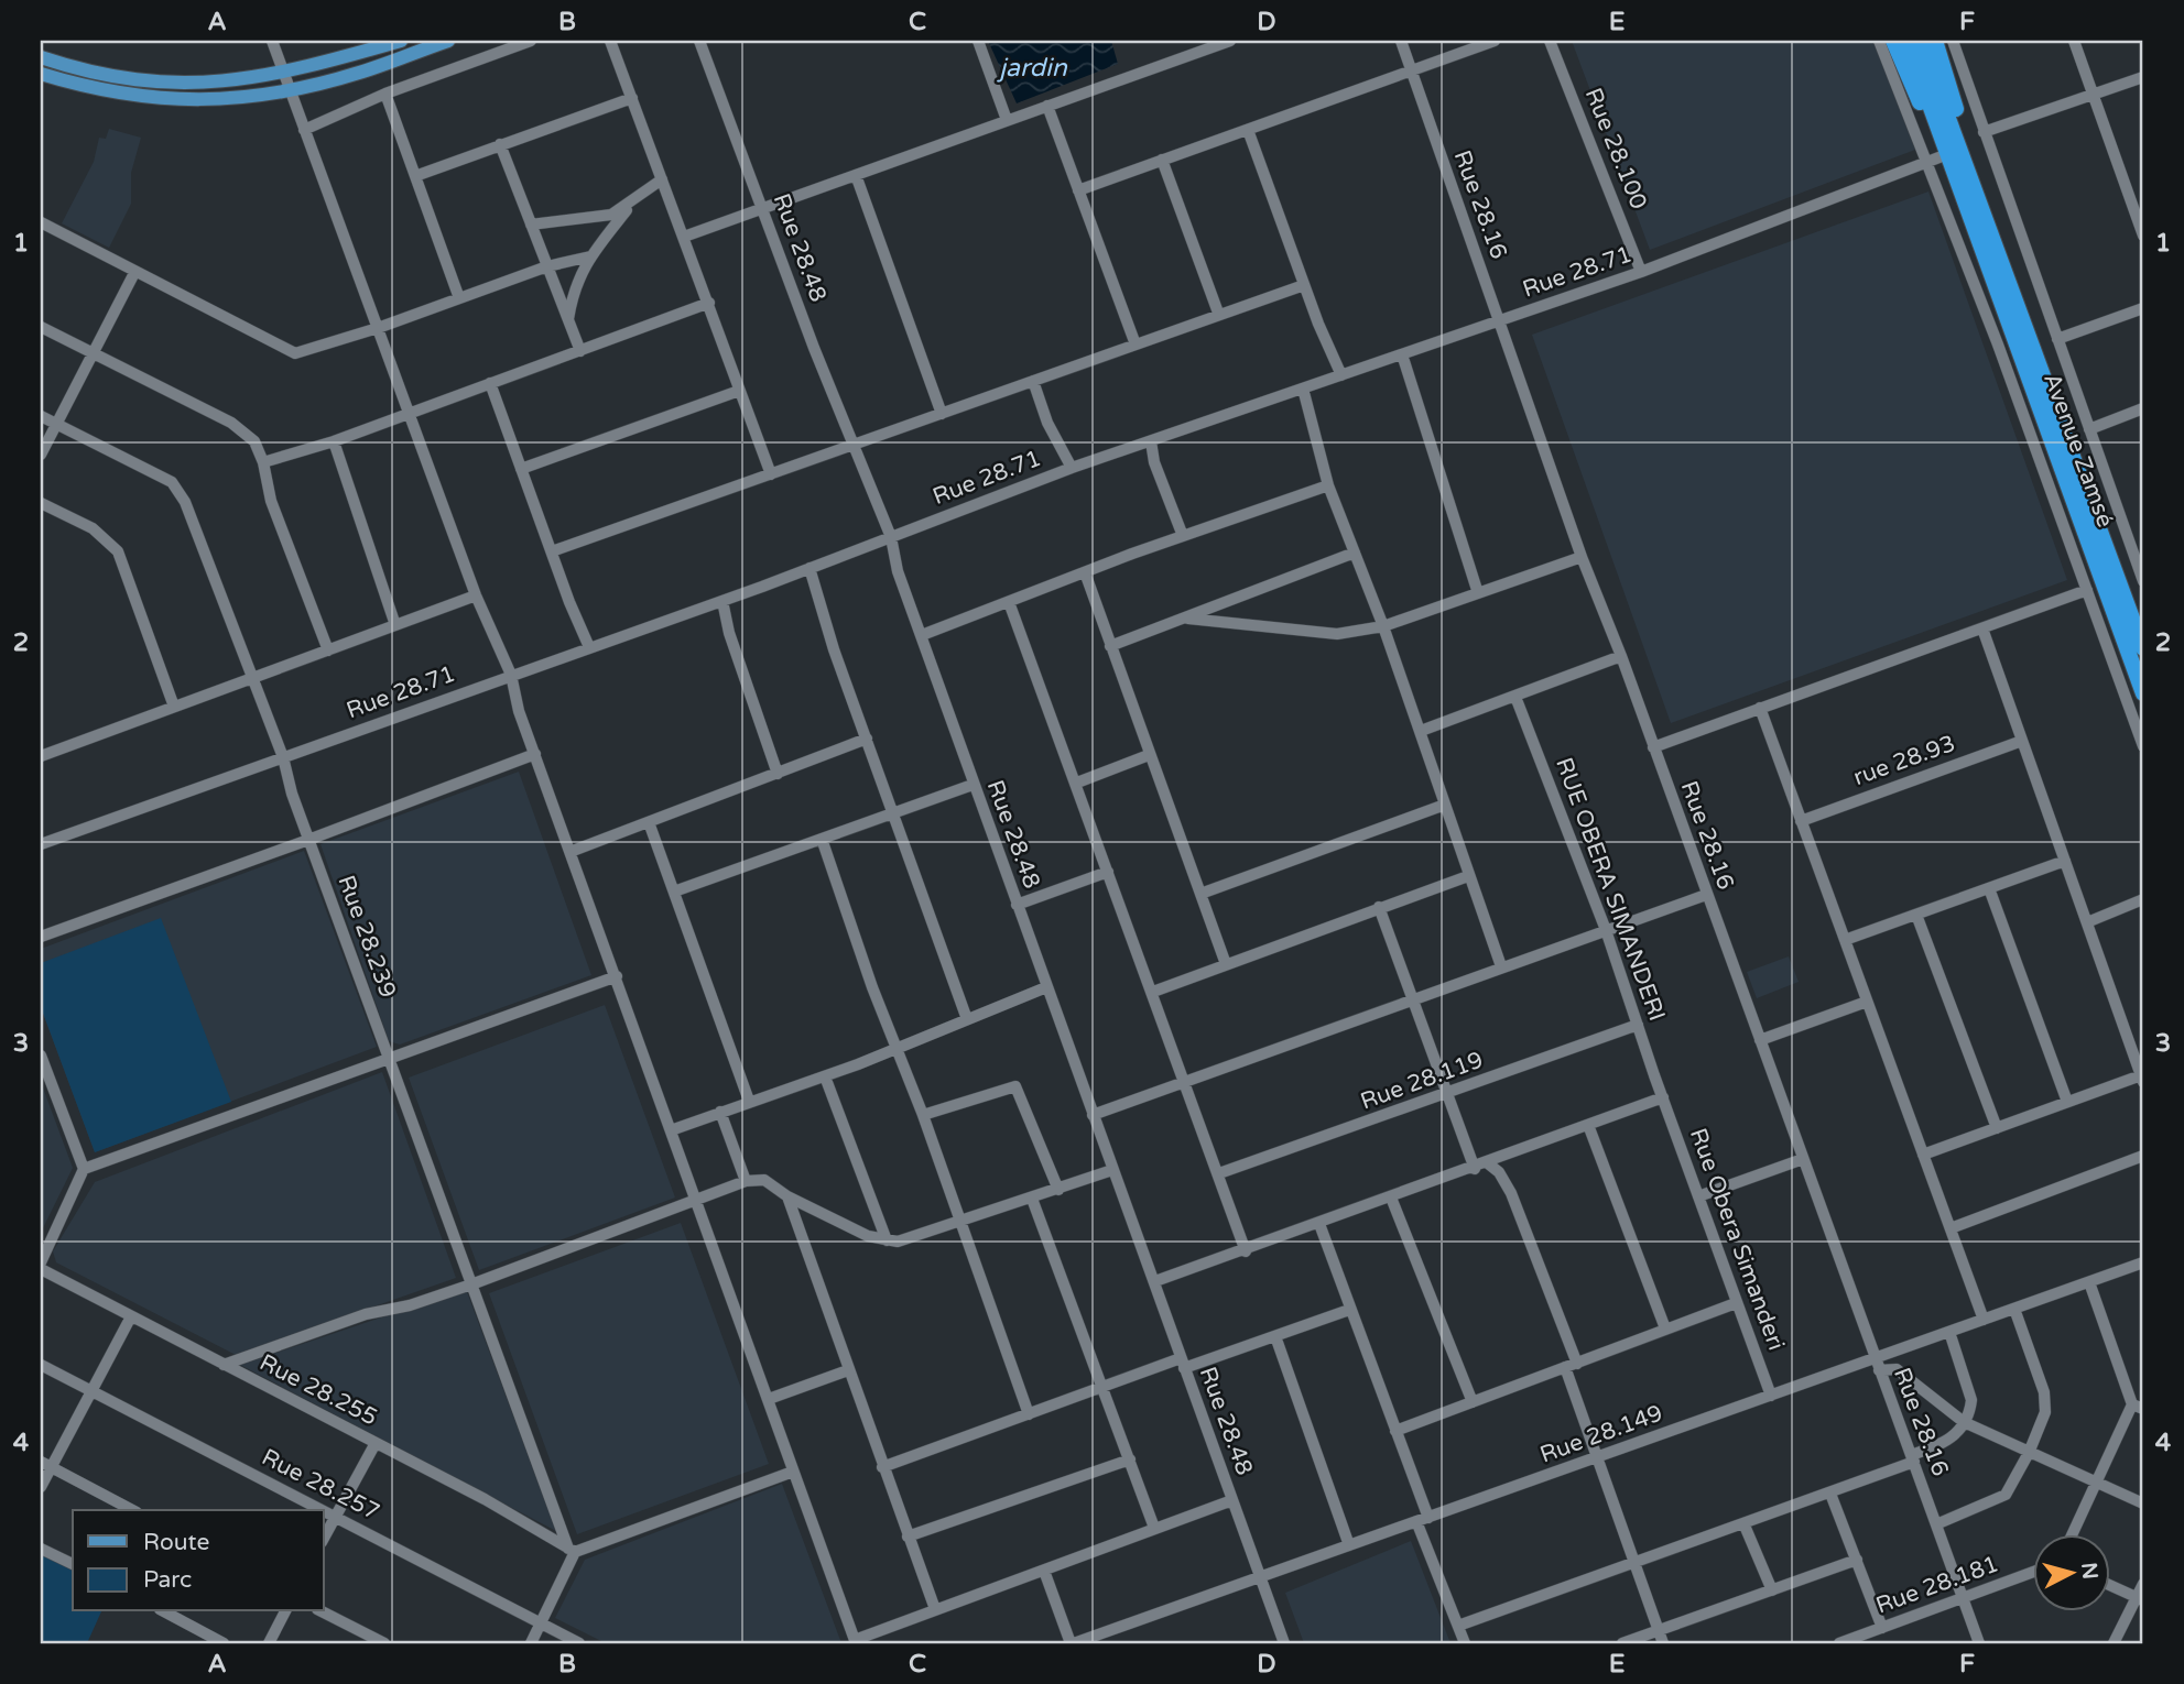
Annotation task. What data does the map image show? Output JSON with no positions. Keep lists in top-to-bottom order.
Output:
{
  "streets": {
    "highway": ["Avenue Zamsé"],
    "street": [
      "Rue 28.100",
      "Rue 28.16",
      "Rue 28.48",
      "Rue 28.71",
      "rue 28.93",
      "RUE OBERA SIMANDERI",
      "Rue 28.239",
      "Rue 28.119",
      "Rue Obera Simanderi",
      "Rue 28.255",
      "Rue 28.149",
      "Rue 28.257",
      "Rue 28.181"
    ]
  },
  "crossings": [
    ["Rue 28.100", "Rue 28.71"],
    ["Rue 28.16", "Rue 28.71"],
    ["Rue 28.16", "Rue 28.149"],
    ["Rue 28.16", "Rue 28.181"],
    ["Rue 28.48", "Rue 28.71"],
    ["Rue 28.48", "Rue 28.149"],
    ["Rue 28.71", "Rue 28.239"],
    ["RUE OBERA SIMANDERI", "Rue 28.119"],
    ["RUE OBERA SIMANDERI", "Rue Obera Simanderi"],
    ["Rue 28.239", "Rue 28.255"],
    ["Rue Obera Simanderi", "Rue 28.149"]
  ],
  "water": ["jardin"],
  "legend": ["Route", "Parc"],
  "north": "right",
  "grid": {
    "columns": [
      "A",
      "B",
      "C",
      "D",
      "E",
      "F"
    ],
    "rows": [
      "1",
      "2",
      "3",
      "4"
    ]
  }
}
